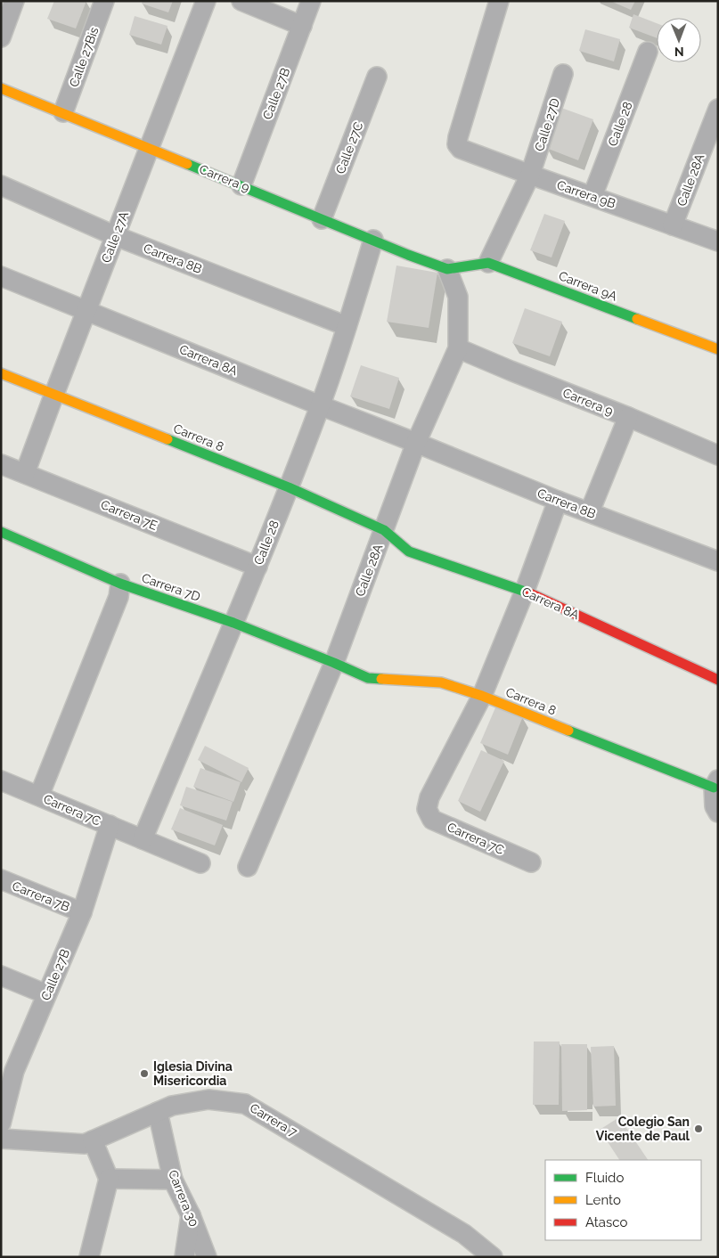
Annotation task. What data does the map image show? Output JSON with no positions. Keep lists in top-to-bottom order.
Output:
{
  "streets": {
    "street": [
      "Calle 27Bis",
      "Calle 27B",
      "Calle 28",
      "Calle 27D",
      "Calle 27C",
      "Carrera 9",
      "Calle 28A",
      "Carrera 9B",
      "Calle 27A",
      "Carrera 8B",
      "Carrera 9A",
      "Carrera 8A",
      "Carrera 8",
      "Carrera 7E",
      "Carrera 7D",
      "Carrera 7C",
      "Carrera 7B",
      "Carrera 7",
      "Carrera 30"
    ]
  },
  "crossings": [
    ["Calle 27Bis", "Carrera 9"],
    ["Calle 27B", "Carrera 9"],
    ["Calle 27B", "Carrera 7C"],
    ["Calle 27B", "Carrera 7B"],
    ["Calle 28", "Carrera 9"],
    ["Calle 28", "Carrera 9B"],
    ["Calle 28", "Carrera 8B"],
    ["Calle 28", "Carrera 8A"],
    ["Calle 28", "Carrera 8"],
    ["Calle 28", "Carrera 7E"],
    ["Calle 28", "Carrera 7D"],
    ["Calle 28", "Carrera 7C"],
    ["Calle 27D", "Carrera 9B"],
    ["Calle 27C", "Carrera 9"],
    ["Carrera 9", "Calle 28A"],
    ["Carrera 9", "Calle 27A"],
    ["Carrera 9", "Carrera 9A"],
    ["Calle 28A", "Carrera 9B"],
    ["Calle 28A", "Carrera 8B"],
    ["Calle 28A", "Carrera 9A"],
    ["Calle 28A", "Carrera 8A"],
    ["Calle 28A", "Carrera 8"],
    ["Calle 28A", "Carrera 7D"],
    ["Calle 27A", "Carrera 8B"],
    ["Calle 27A", "Carrera 8A"],
    ["Calle 27A", "Carrera 8"],
    ["Calle 27A", "Carrera 7E"],
    ["Carrera 8B", "Carrera 8A"],
    ["Carrera 8A", "Carrera 8"],
    ["Carrera 8", "Carrera 7D"],
    ["Carrera 8", "Carrera 7C"],
    ["Carrera 7", "Carrera 30"]
  ],
  "places": ["Iglesia Divina Misericordia", "Colegio San Vicente de Paul"],
  "legend": ["Fluido", "Lento", "Atasco"],
  "north": "bottom"
}
